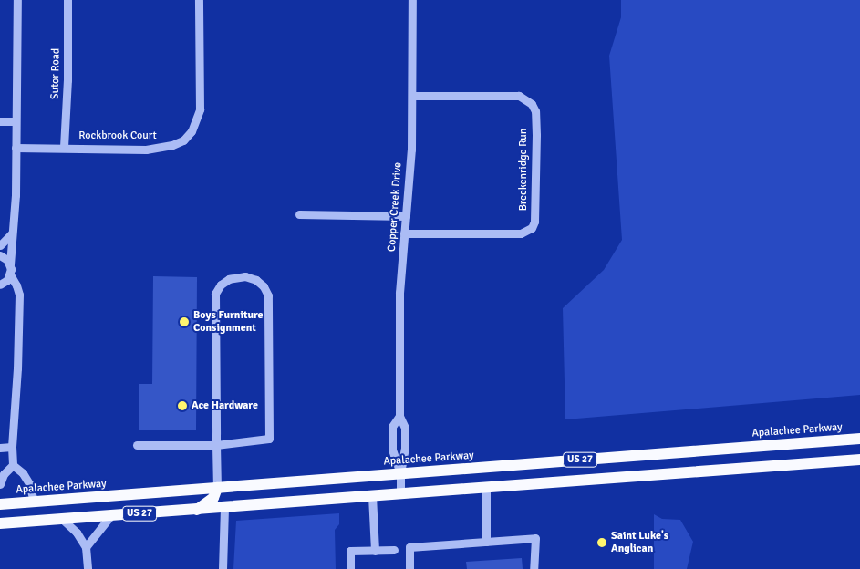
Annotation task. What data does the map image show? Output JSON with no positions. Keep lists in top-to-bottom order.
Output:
{
  "streets": {
    "main road": ["Apalachee Parkway", "US 27"],
    "street": [
      "Sutor Road",
      "Rockbrook Court",
      "Breckenridge Run",
      "Copper Creek Drive"
    ]
  },
  "crossings": [
    ["Sutor Road", "Rockbrook Court"],
    ["Breckenridge Run", "Copper Creek Drive"],
    ["Copper Creek Drive", "Apalachee Parkway"],
    ["Copper Creek Drive", "US 27"]
  ],
  "places": ["Boys Furniture Consignment", "Ace Hardware", "Saint Luke's Anglican"]
}
